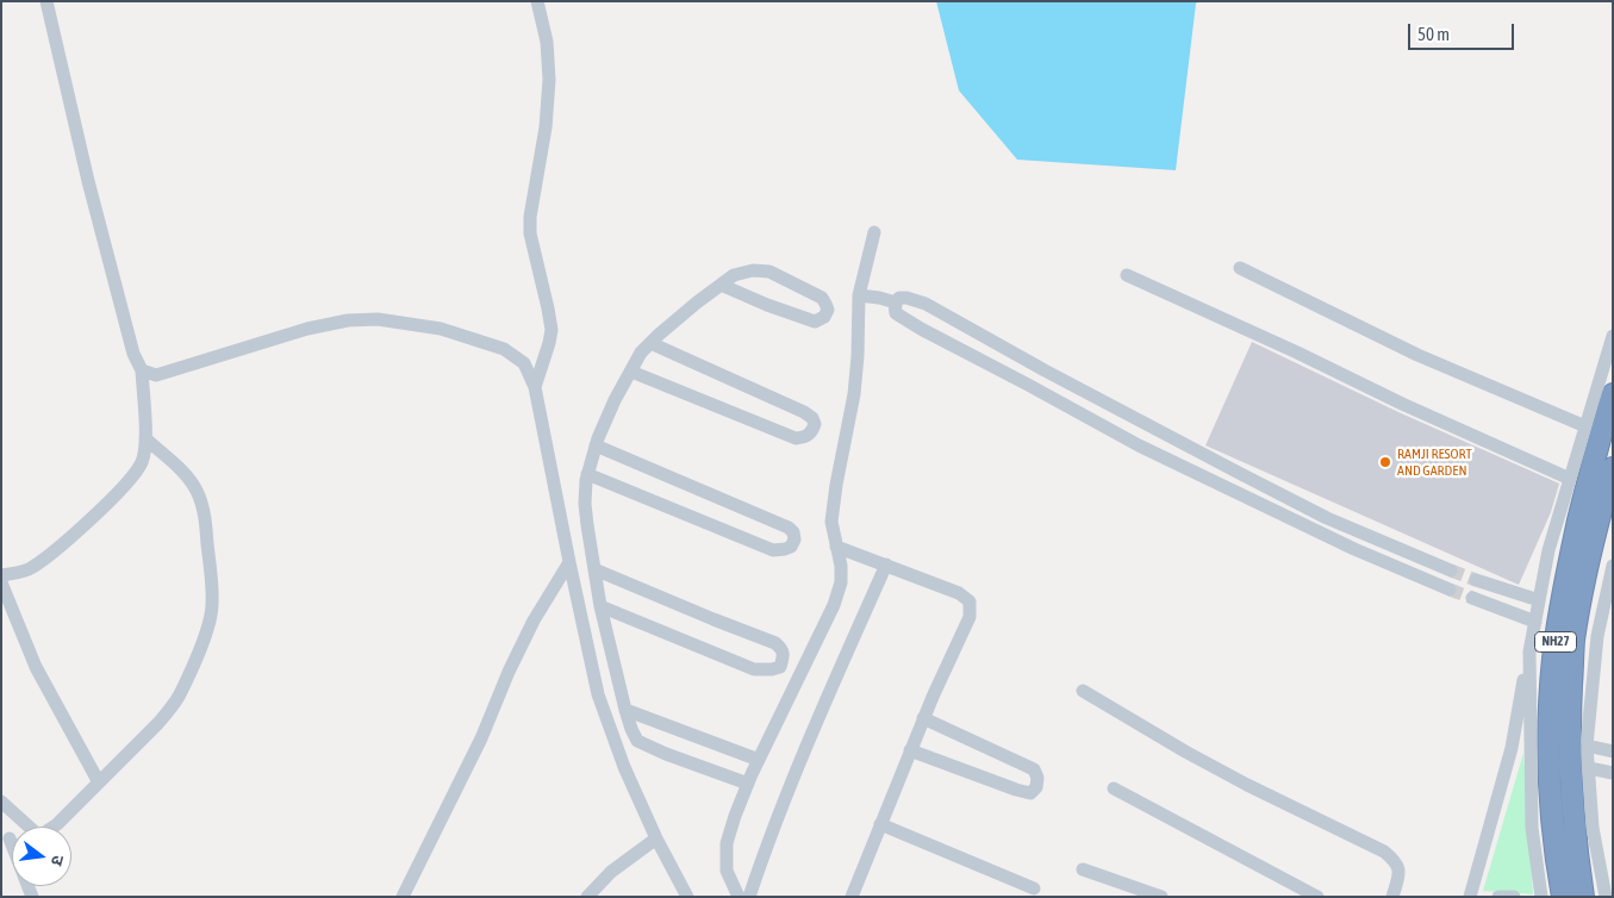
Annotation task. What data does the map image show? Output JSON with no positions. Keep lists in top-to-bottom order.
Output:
{
  "streets": {
    "highway": ["NH27"]
  },
  "places": ["RAMJI RESORT AND GARDEN"],
  "scale_bar": "50 m",
  "north": "right"
}
